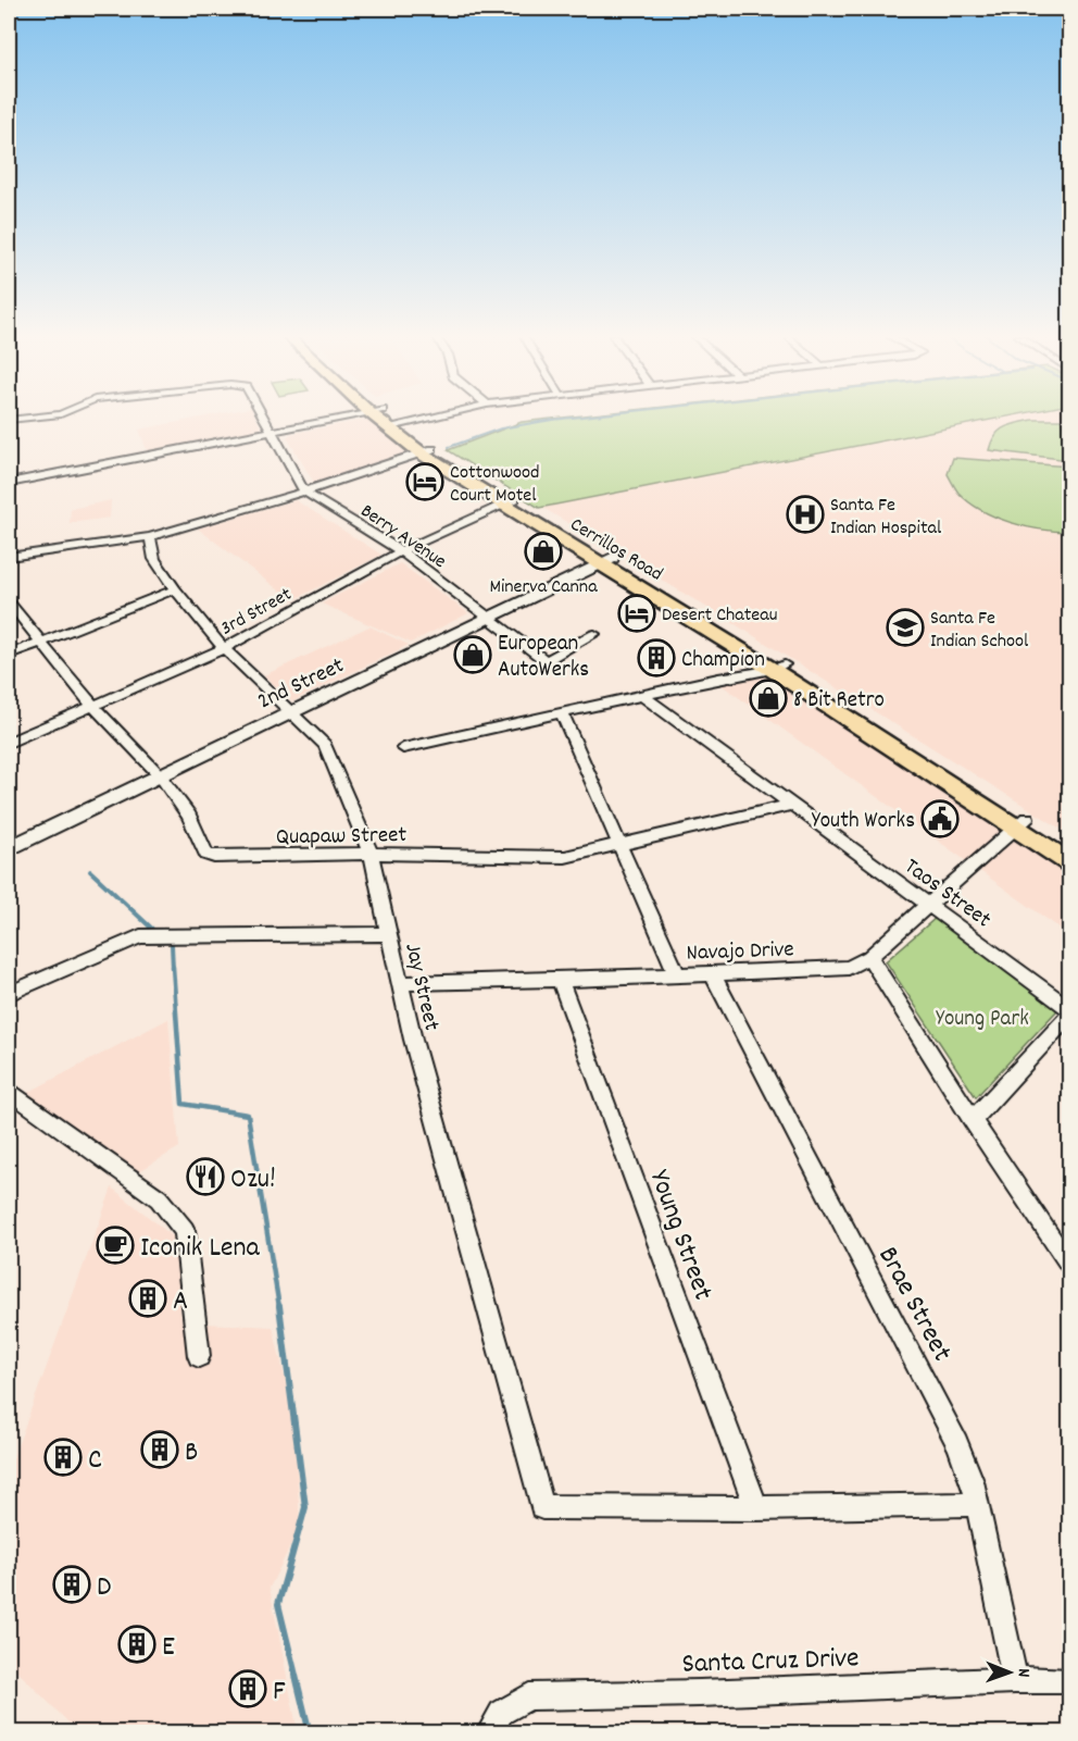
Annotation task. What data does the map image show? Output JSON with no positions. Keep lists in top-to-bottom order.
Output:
{
  "streets": {
    "main road": ["Cerrillos Road"],
    "street": [
      "Berry Avenue",
      "3rd Street",
      "2nd Street",
      "Quapaw Street",
      "Taos Street",
      "Navajo Drive",
      "Jay Street",
      "Young Street",
      "Brae Street",
      "Santa Cruz Drive"
    ]
  },
  "crossings": [
    ["Berry Avenue", "3rd Street"],
    ["Berry Avenue", "2nd Street"],
    ["Cerrillos Road", "3rd Street"],
    ["Cerrillos Road", "2nd Street"],
    ["Cerrillos Road", "Navajo Drive"],
    ["3rd Street", "Quapaw Street"],
    ["3rd Street", "Jay Street"],
    ["2nd Street", "Quapaw Street"],
    ["2nd Street", "Jay Street"],
    ["Quapaw Street", "Taos Street"],
    ["Quapaw Street", "Jay Street"],
    ["Taos Street", "Navajo Drive"],
    ["Navajo Drive", "Jay Street"],
    ["Navajo Drive", "Young Street"],
    ["Navajo Drive", "Brae Street"],
    ["Jay Street", "Young Street"],
    ["Brae Street", "Santa Cruz Drive"]
  ],
  "parks": ["Young Park"],
  "places": {
    "hotel": ["Cottonwood Court Motel", "Desert Chateau"],
    "hospital": ["Santa Fe Indian Hospital"],
    "shop": ["Minerva Canna", "European AutoWerks", "8 Bit Retro"],
    "school or university": ["Santa Fe Indian School"],
    "building": [
      "Champion",
      "A",
      "B",
      "C",
      "D",
      "E",
      "F"
    ],
    "public building": ["Youth Works"],
    "restaurant": ["Ozu!"],
    "cafe": ["Iconik Lena"]
  },
  "north": "right"
}
